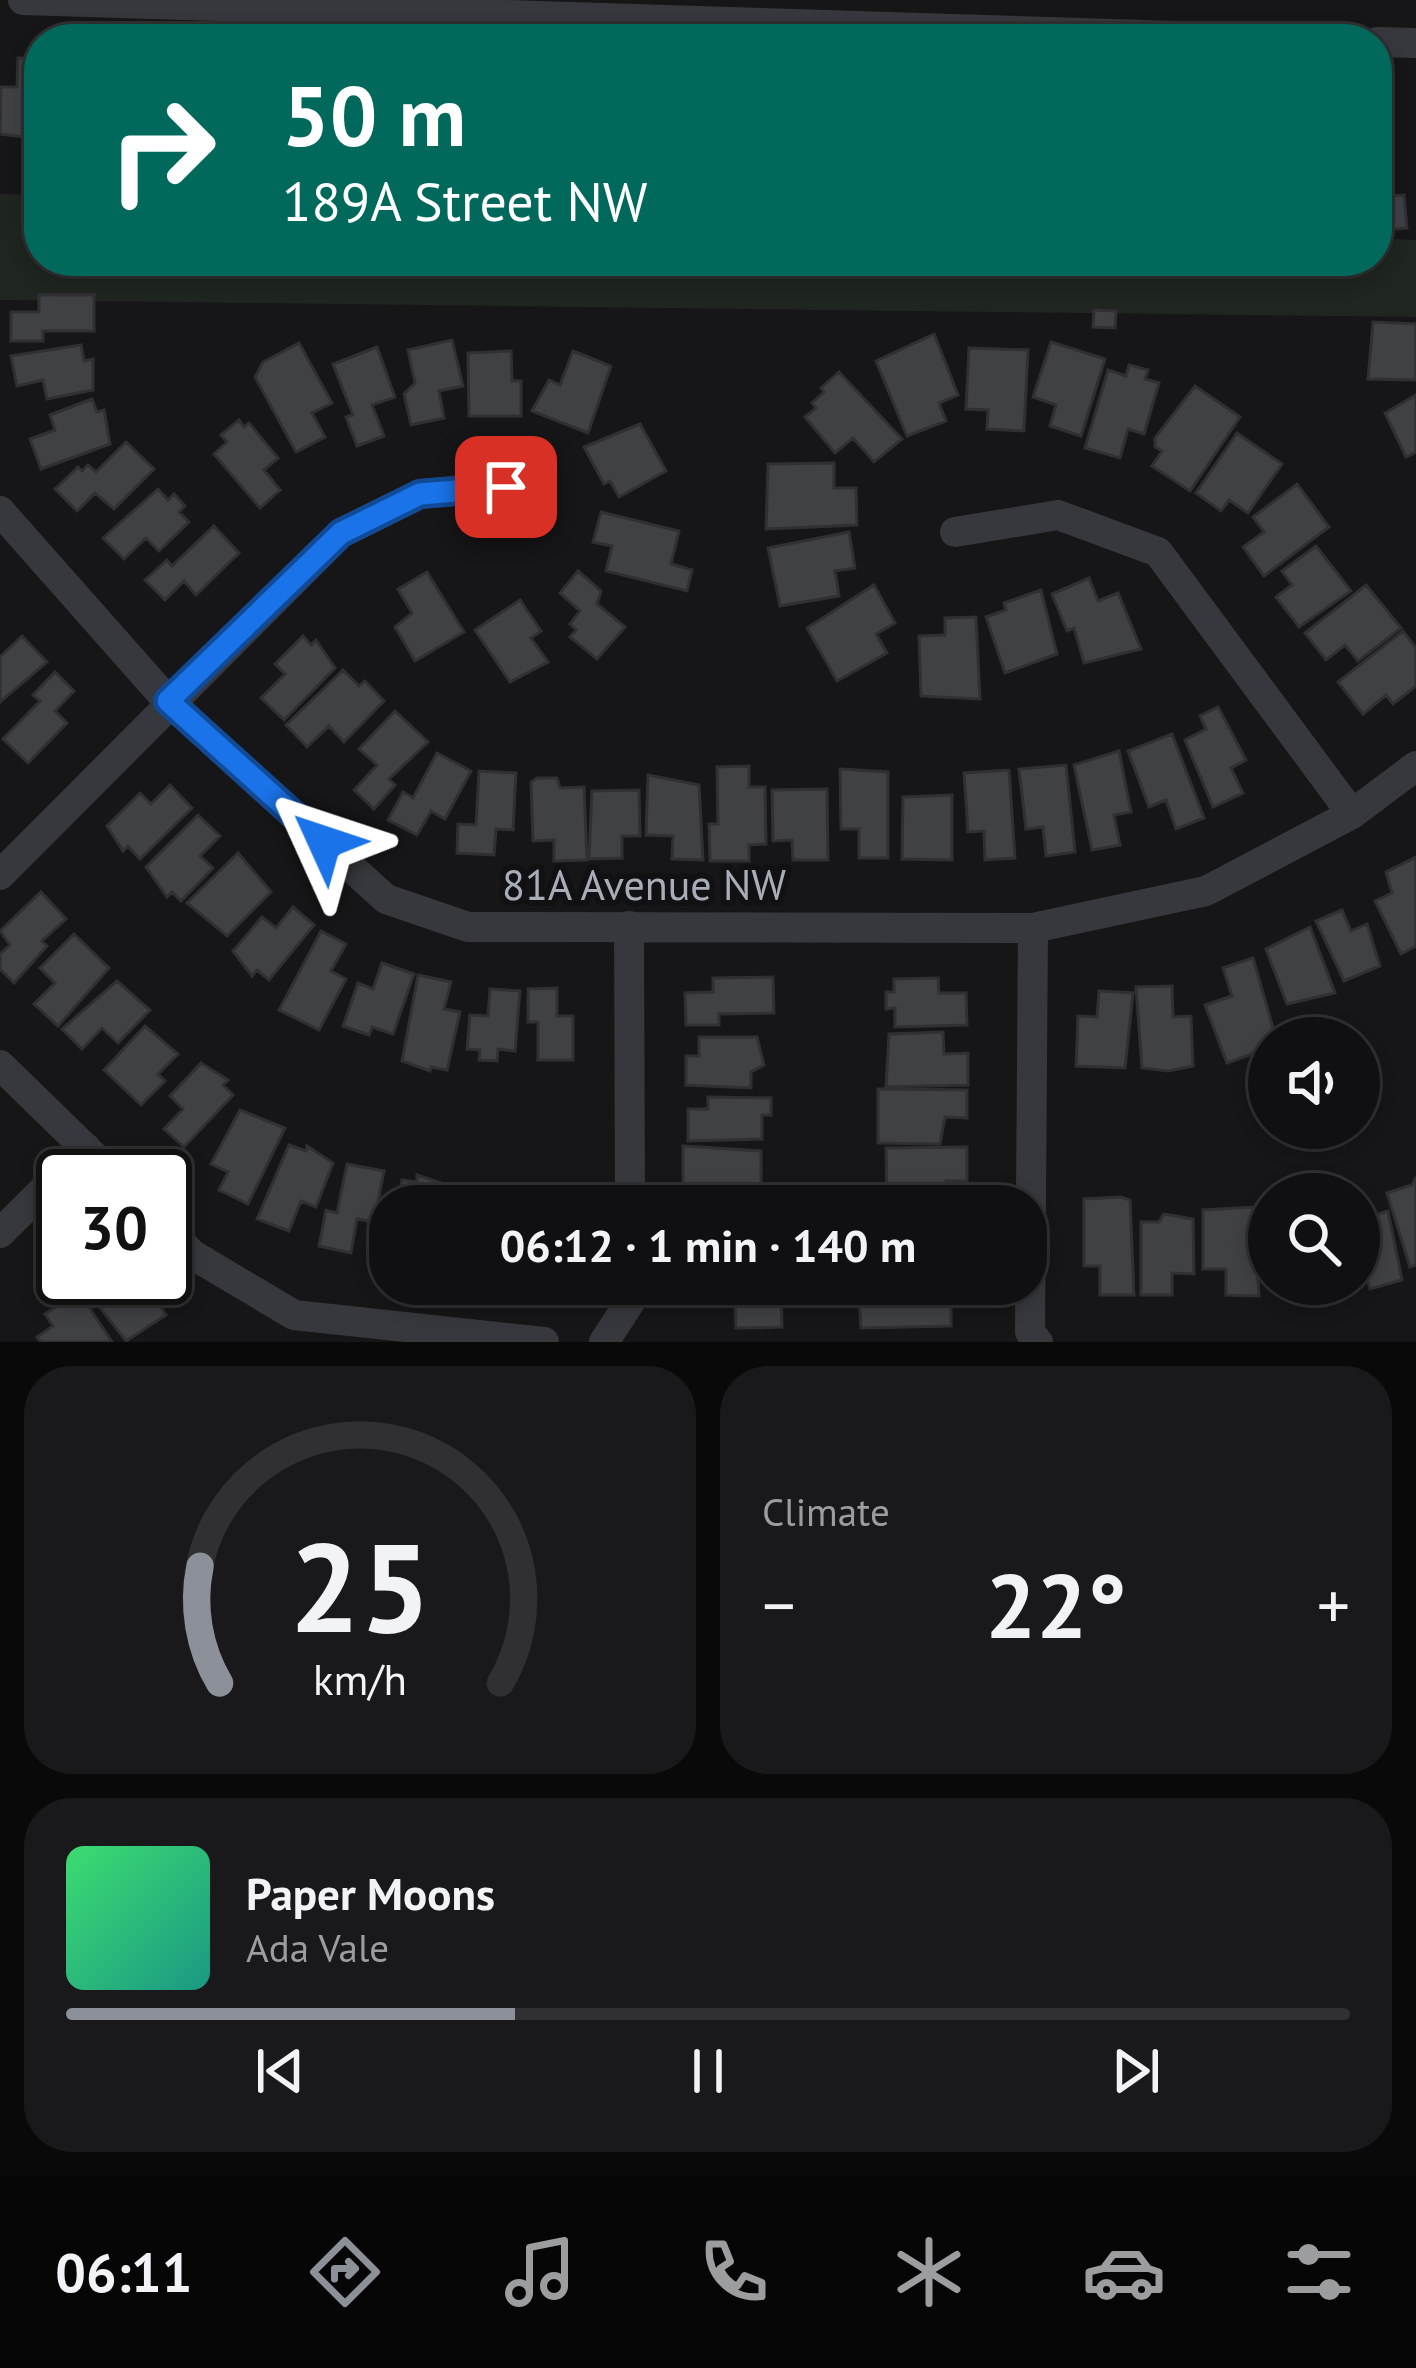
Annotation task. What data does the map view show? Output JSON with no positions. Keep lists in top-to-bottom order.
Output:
{
  "streets": {
    "street": ["81A Avenue NW"]
  },
  "page": {
    "turn": ["50 m", "189A Street NW"],
    "limit": "30",
    "trip": "06:12 · 1 min · 140 m",
    "tile": "Climate",
    "heat": ["−", "22°", "+"],
    "song": ["Paper Moons", "Ada Vale"],
    "tabs": "06:11",
    "gauge": ["25", "km/h"]
  }
}
